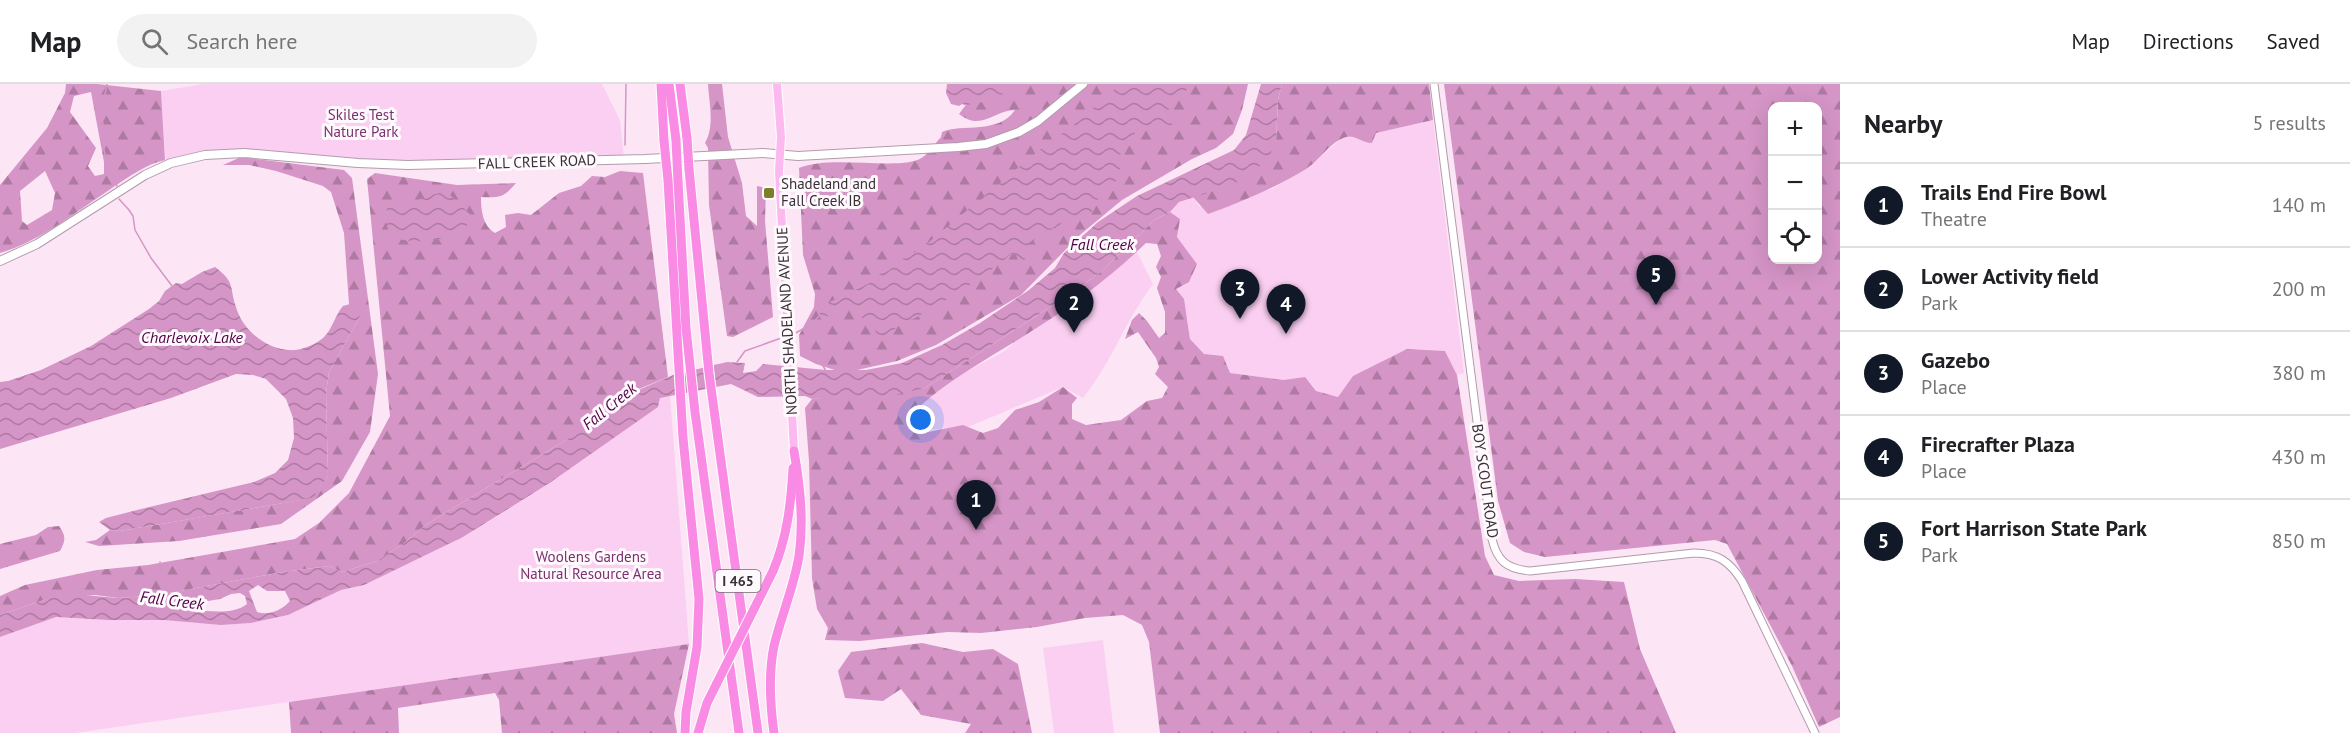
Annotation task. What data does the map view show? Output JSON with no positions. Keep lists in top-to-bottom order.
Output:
{
  "streets": {
    "highway": ["I 465"],
    "main road": ["FALL CREEK ROAD", "NORTH SHADELAND AVENUE"],
    "street": ["BOY SCOUT ROAD"]
  },
  "crossings": [
    ["FALL CREEK ROAD", "NORTH SHADELAND AVENUE"]
  ],
  "water": ["Fall Creek", "Charlevoix Lake"],
  "parks": ["Skiles Test Nature Park", "Woolens Gardens Natural Resource Area"],
  "places": {
    "transit": ["Shadeland and Fall Creek IB"]
  },
  "page": {
    "header": "Map",
    "search": "Search here",
    "nav": ["Map", "Directions", "Saved"],
    "heading": ["Nearby", "5 results"],
    "map_buttons": ["+", "−"],
    "list": [
      {
        "mark": "1",
        "name": "Trails End Fire Bowl",
        "note": "Theatre",
        "value": "140 m"
      },
      {
        "mark": "2",
        "name": "Lower Activity field",
        "note": "Park",
        "value": "200 m"
      },
      {
        "mark": "3",
        "name": "Gazebo",
        "note": "Place",
        "value": "380 m"
      },
      {
        "mark": "4",
        "name": "Firecrafter Plaza",
        "note": "Place",
        "value": "430 m"
      },
      {
        "mark": "5",
        "name": "Fort Harrison State Park",
        "note": "Park",
        "value": "850 m"
      }
    ],
    "pins": [
      "5",
      "3",
      "2",
      "4",
      "1"
    ]
  }
}
